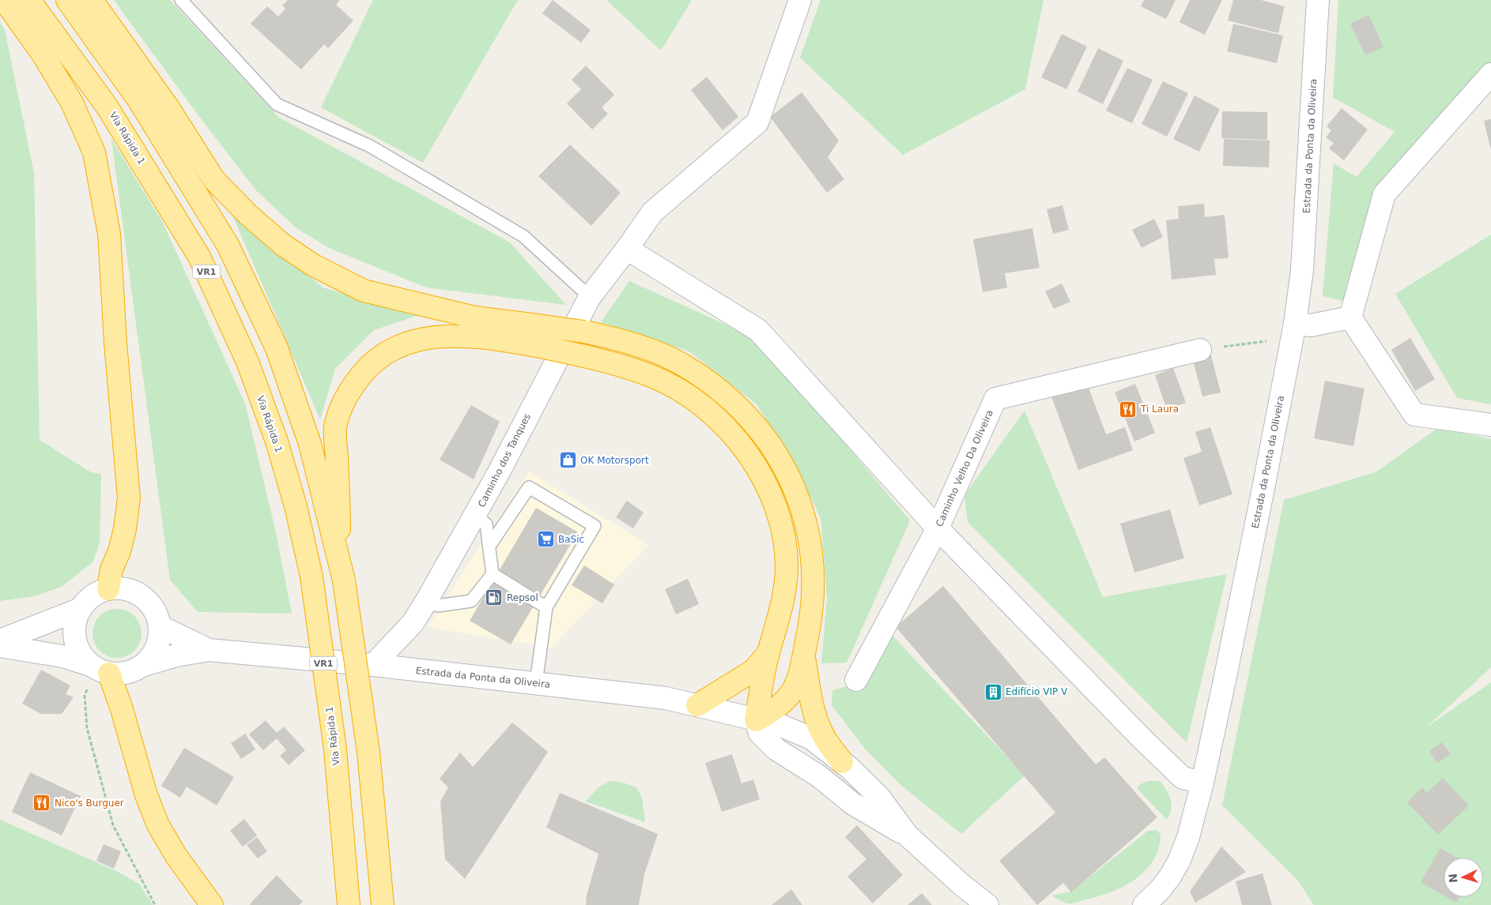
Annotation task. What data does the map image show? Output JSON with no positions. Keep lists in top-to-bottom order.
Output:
{
  "streets": {
    "highway": ["Via Rápida 1", "VR1"],
    "street": ["Estrada da Ponta da Oliveira", "Caminho dos Tanques", "Caminho Velho Da Oliveira"]
  },
  "crossings": [
    ["Estrada da Ponta da Oliveira", "Caminho dos Tanques"]
  ],
  "places": {
    "restaurant": ["Ti Laura", "Nico's Burguer"],
    "shop": ["OK Motorsport"],
    "supermarket": ["BaSic"],
    "fuel station": ["Repsol"],
    "building": ["Edifício VIP V"]
  },
  "north": "left"
}
